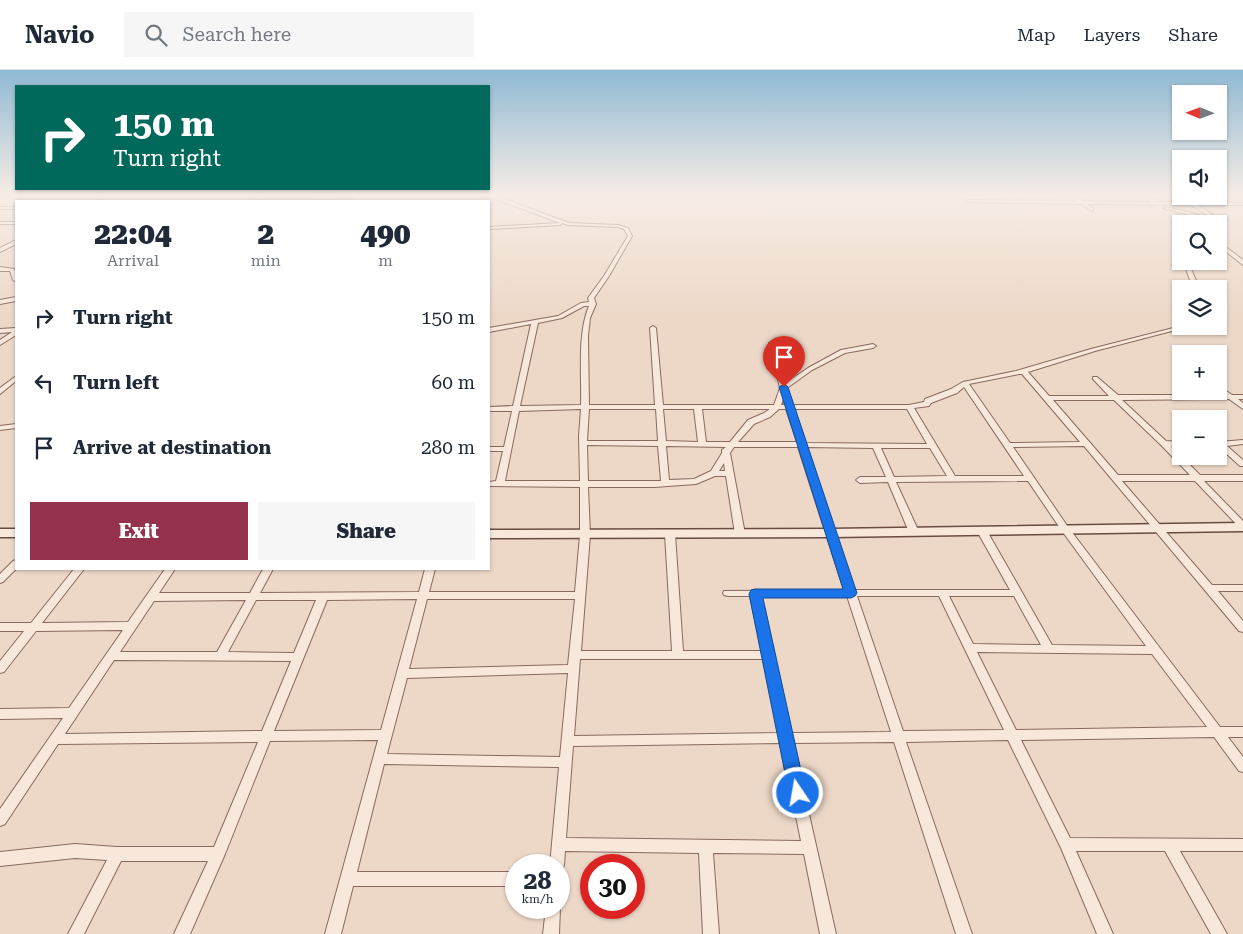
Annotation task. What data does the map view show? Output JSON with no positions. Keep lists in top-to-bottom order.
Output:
{
  "north": "left",
  "page": {
    "header": "Navio",
    "search": "Search here",
    "nav": ["Map", "Layers", "Share"],
    "map_buttons": ["+", "−"],
    "turn": ["150 m", "Turn right"],
    "eta": [
      "22:04",
      "Arrival",
      "2",
      "min",
      "490",
      "m"
    ],
    "list": [
      {
        "name": "Turn right",
        "value": "150 m"
      },
      {
        "name": "Turn left",
        "value": "60 m"
      },
      {
        "name": "Arrive at destination",
        "value": "280 m"
      }
    ],
    "buttons": ["Exit", "Share"],
    "speed": "28 km/h",
    "limit": "30"
  }
}
